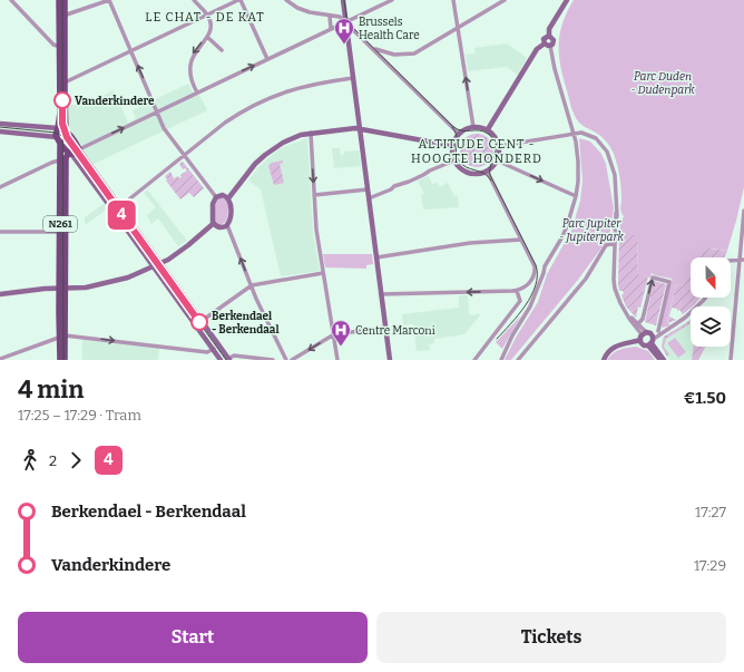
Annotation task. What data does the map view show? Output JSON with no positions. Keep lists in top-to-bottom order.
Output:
{
  "streets": {
    "main road": ["N261"]
  },
  "districts": ["LE CHAT - DE KAT", "ALTITUDE CENT - HOOGTE HONDERD"],
  "parks": ["Parc Duden - Dudenpark", "Parc Jupiter - Jupiterpark"],
  "places": {
    "hospital": ["Brussels Health Care", "Centre Marconi"],
    "other": ["Vanderkindere", "Berkendael - Berkendaal"]
  },
  "lines": ["tram line 4"],
  "north": "bottom",
  "page": {
    "on_map": "4",
    "heading": ["4 min", "17:25 – 17:29 · Tram", "€1.50"],
    "legs": ["2", "4"],
    "list": [
      {
        "name": "Berkendael - Berkendaal",
        "value": "17:27"
      },
      {
        "name": "Vanderkindere",
        "value": "17:29"
      }
    ],
    "buttons": ["Start", "Tickets"]
  }
}
